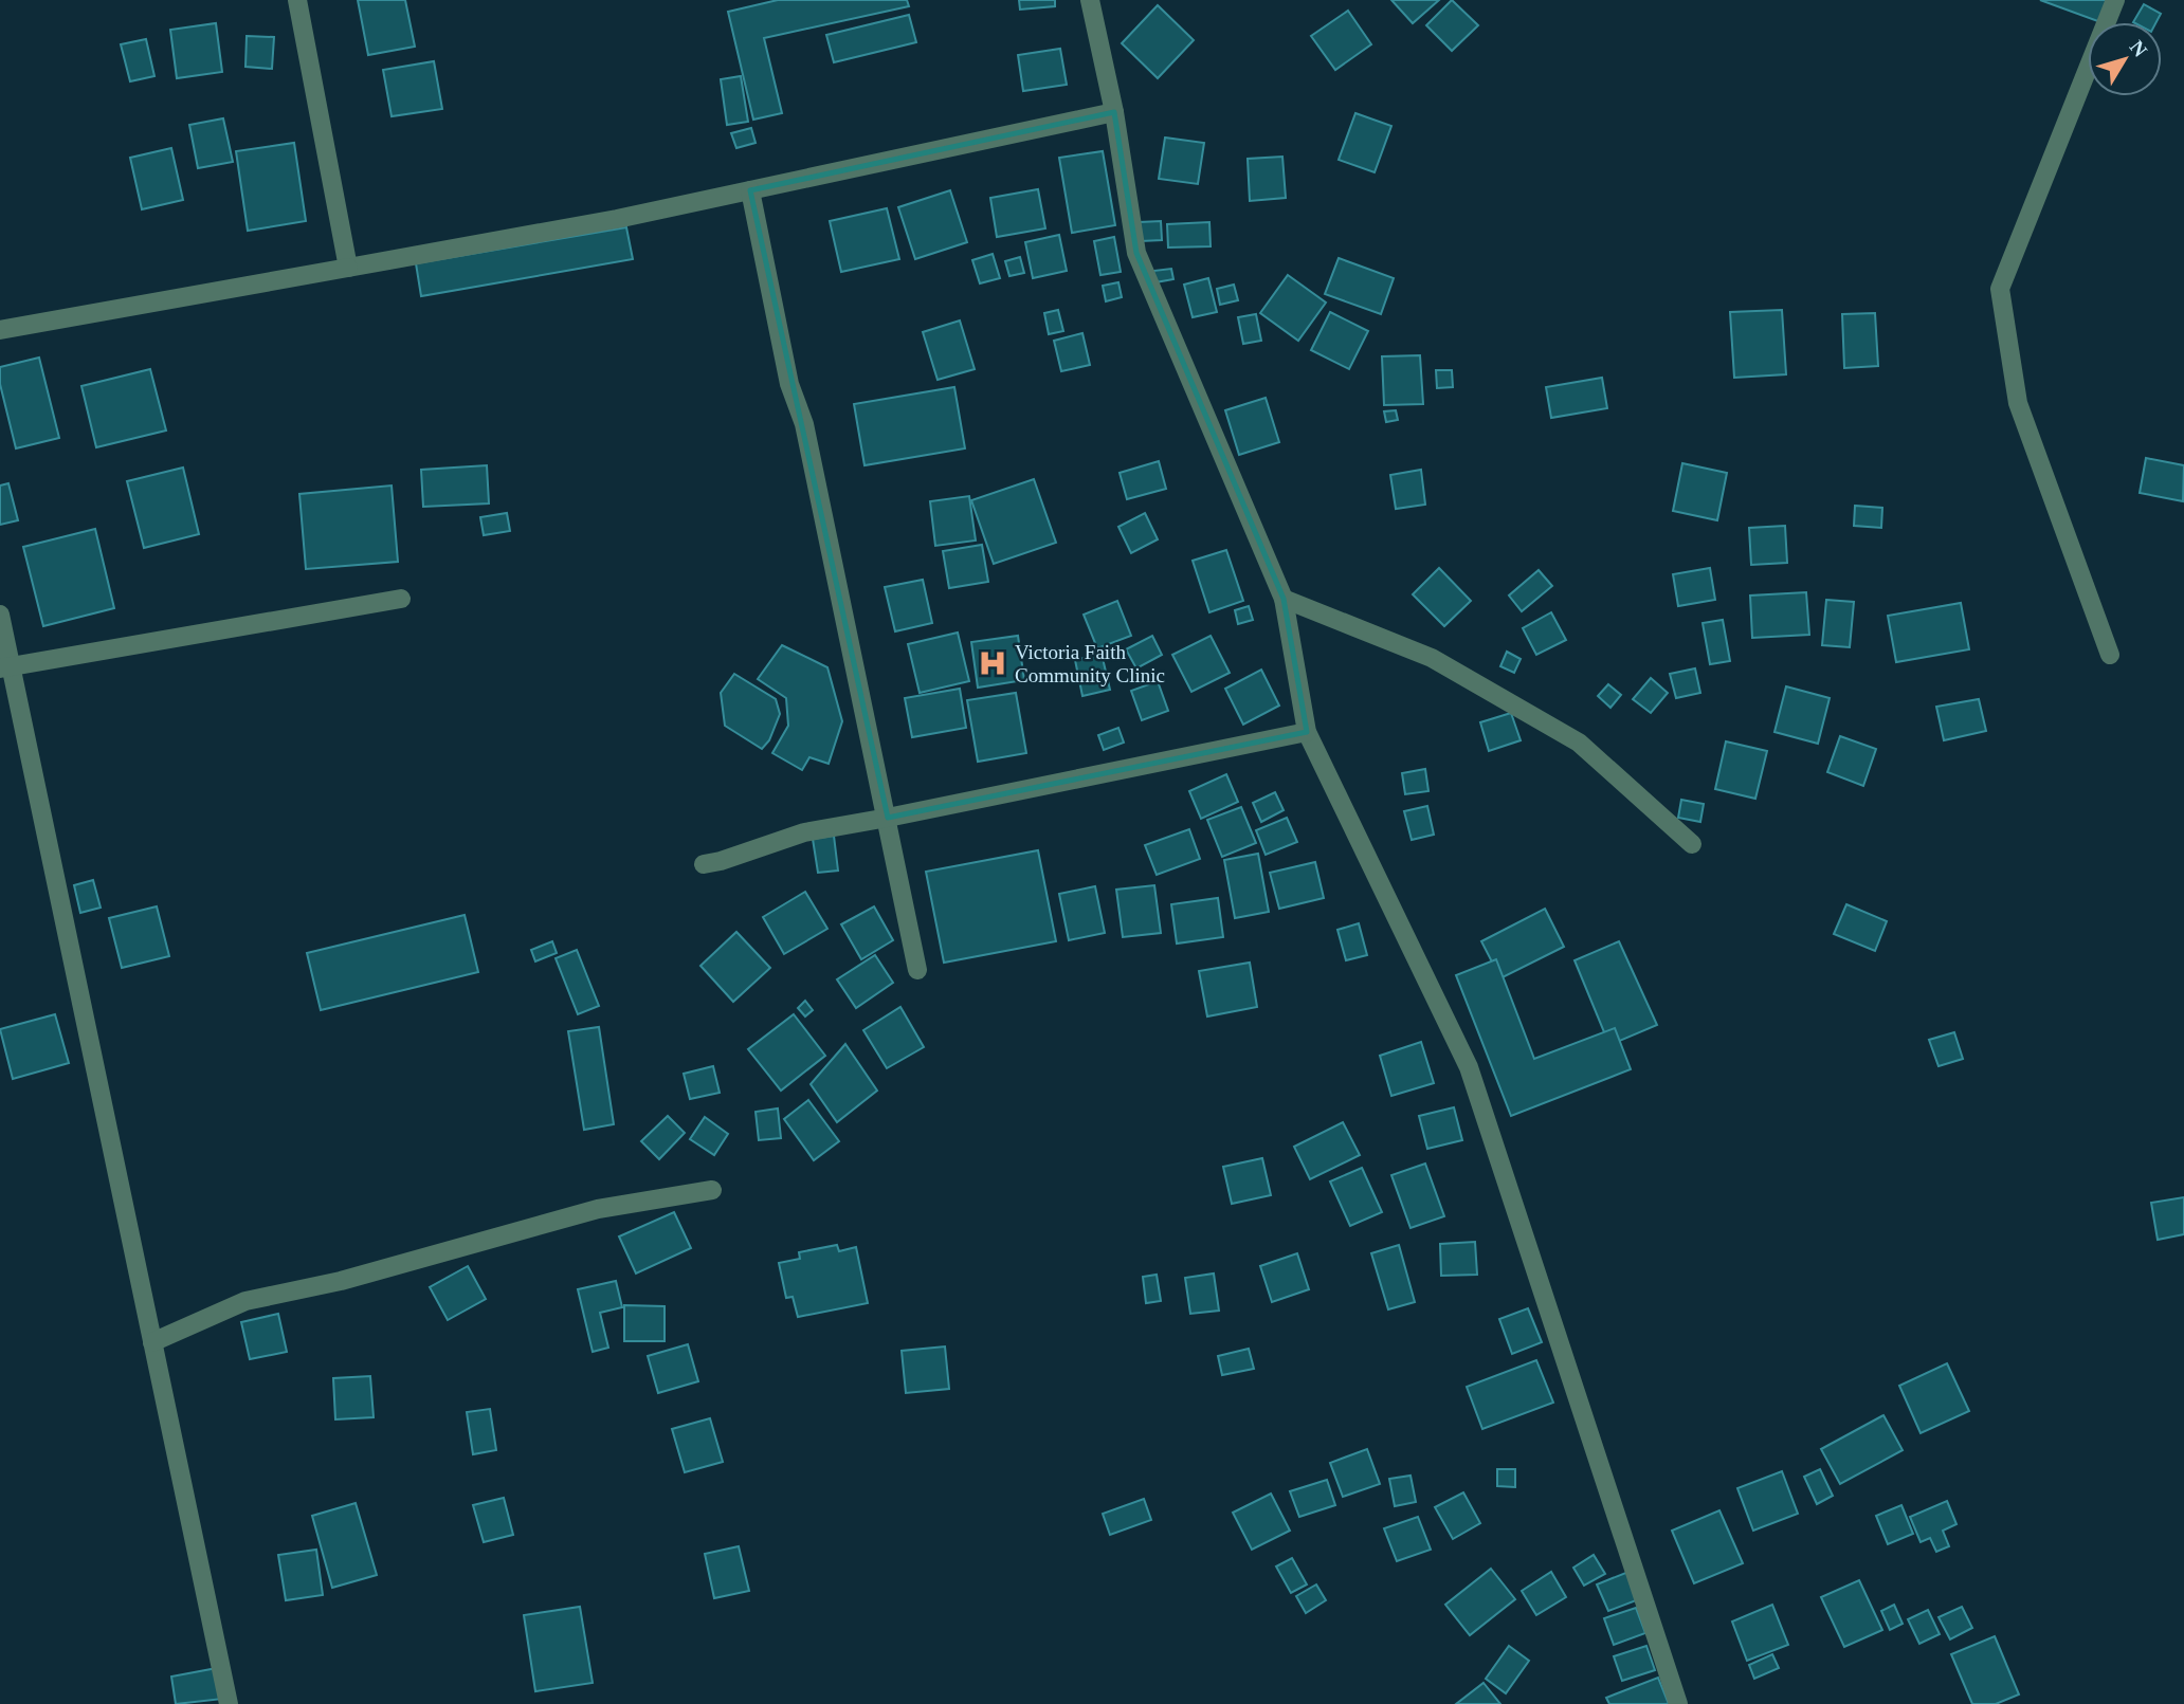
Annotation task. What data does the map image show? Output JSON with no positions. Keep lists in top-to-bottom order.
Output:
{
  "places": {
    "hospital": ["Victoria Faith Community Clinic"]
  },
  "north": "top right"
}
